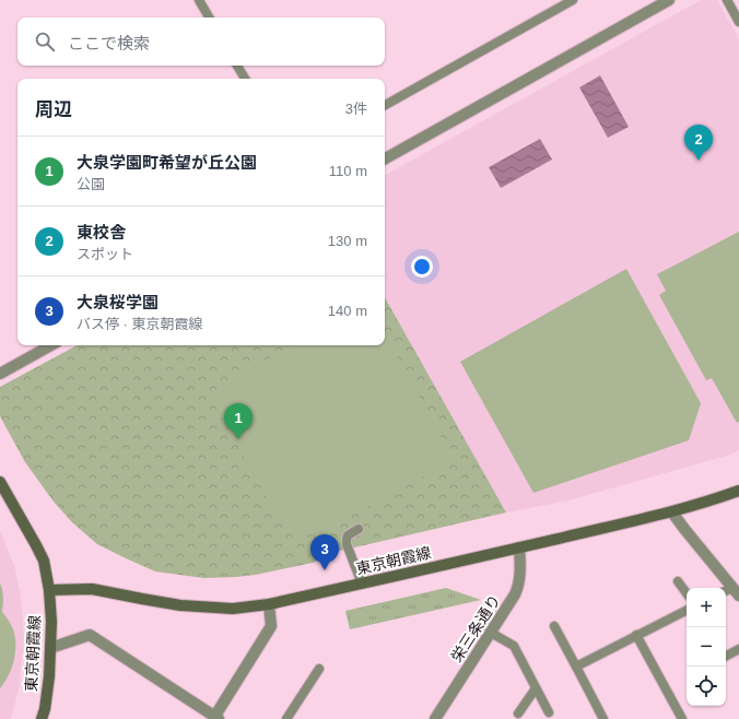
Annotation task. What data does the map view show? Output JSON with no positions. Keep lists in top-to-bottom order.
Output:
{
  "streets": {
    "main road": ["東京朝霞線"],
    "street": ["栄三条通り"]
  },
  "crossings": [
    ["東京朝霞線", "栄三条通り"]
  ],
  "page": {
    "search": "ここで検索",
    "heading": ["周辺", "3件"],
    "pins": ["2", "1", "3"],
    "list": [
      {
        "mark": "1",
        "name": "大泉学園町希望が丘公園",
        "note": "公園",
        "value": "110 m"
      },
      {
        "mark": "2",
        "name": "東校舎",
        "note": "スポット",
        "value": "130 m"
      },
      {
        "mark": "3",
        "name": "大泉桜学園",
        "note": "バス停 · 東京朝霞線",
        "value": "140 m"
      }
    ],
    "map_buttons": ["+", "−"]
  }
}
